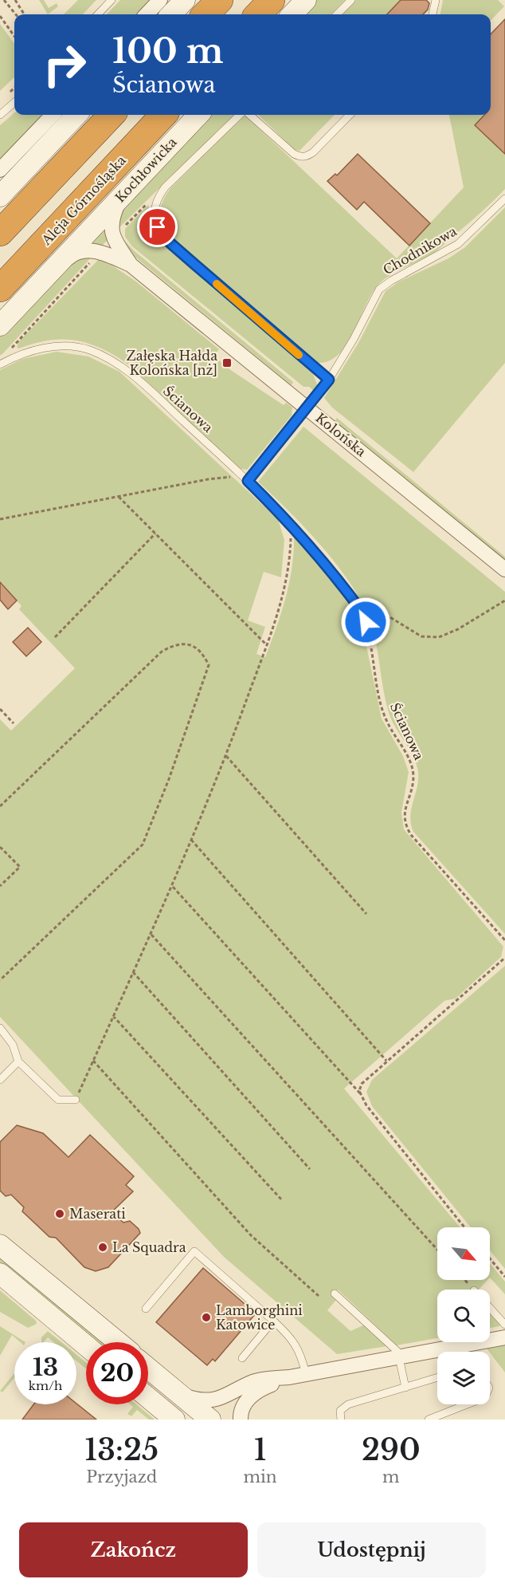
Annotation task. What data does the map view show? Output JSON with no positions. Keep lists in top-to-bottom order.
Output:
{
  "streets": {
    "highway": ["Aleja Górnośląska"],
    "main road": ["Kochłowicka"],
    "street": ["Kolońska"],
    "lane": ["Chodnikowa", "Ścianowa"]
  },
  "crossings": [
    ["Chodnikowa", "Kolońska"]
  ],
  "places": {
    "transit": ["Załęska Hałda Kolońska [nż]"],
    "other": ["Maserati", "La Squadra", "Lamborghini Katowice"]
  },
  "north": "bottom right",
  "page": {
    "turn": ["100 m", "Ścianowa"],
    "speed": "13 km/h",
    "limit": "20",
    "eta": [
      "13:25",
      "Przyjazd",
      "1",
      "min",
      "290",
      "m"
    ],
    "buttons": ["Zakończ", "Udostępnij"]
  }
}
